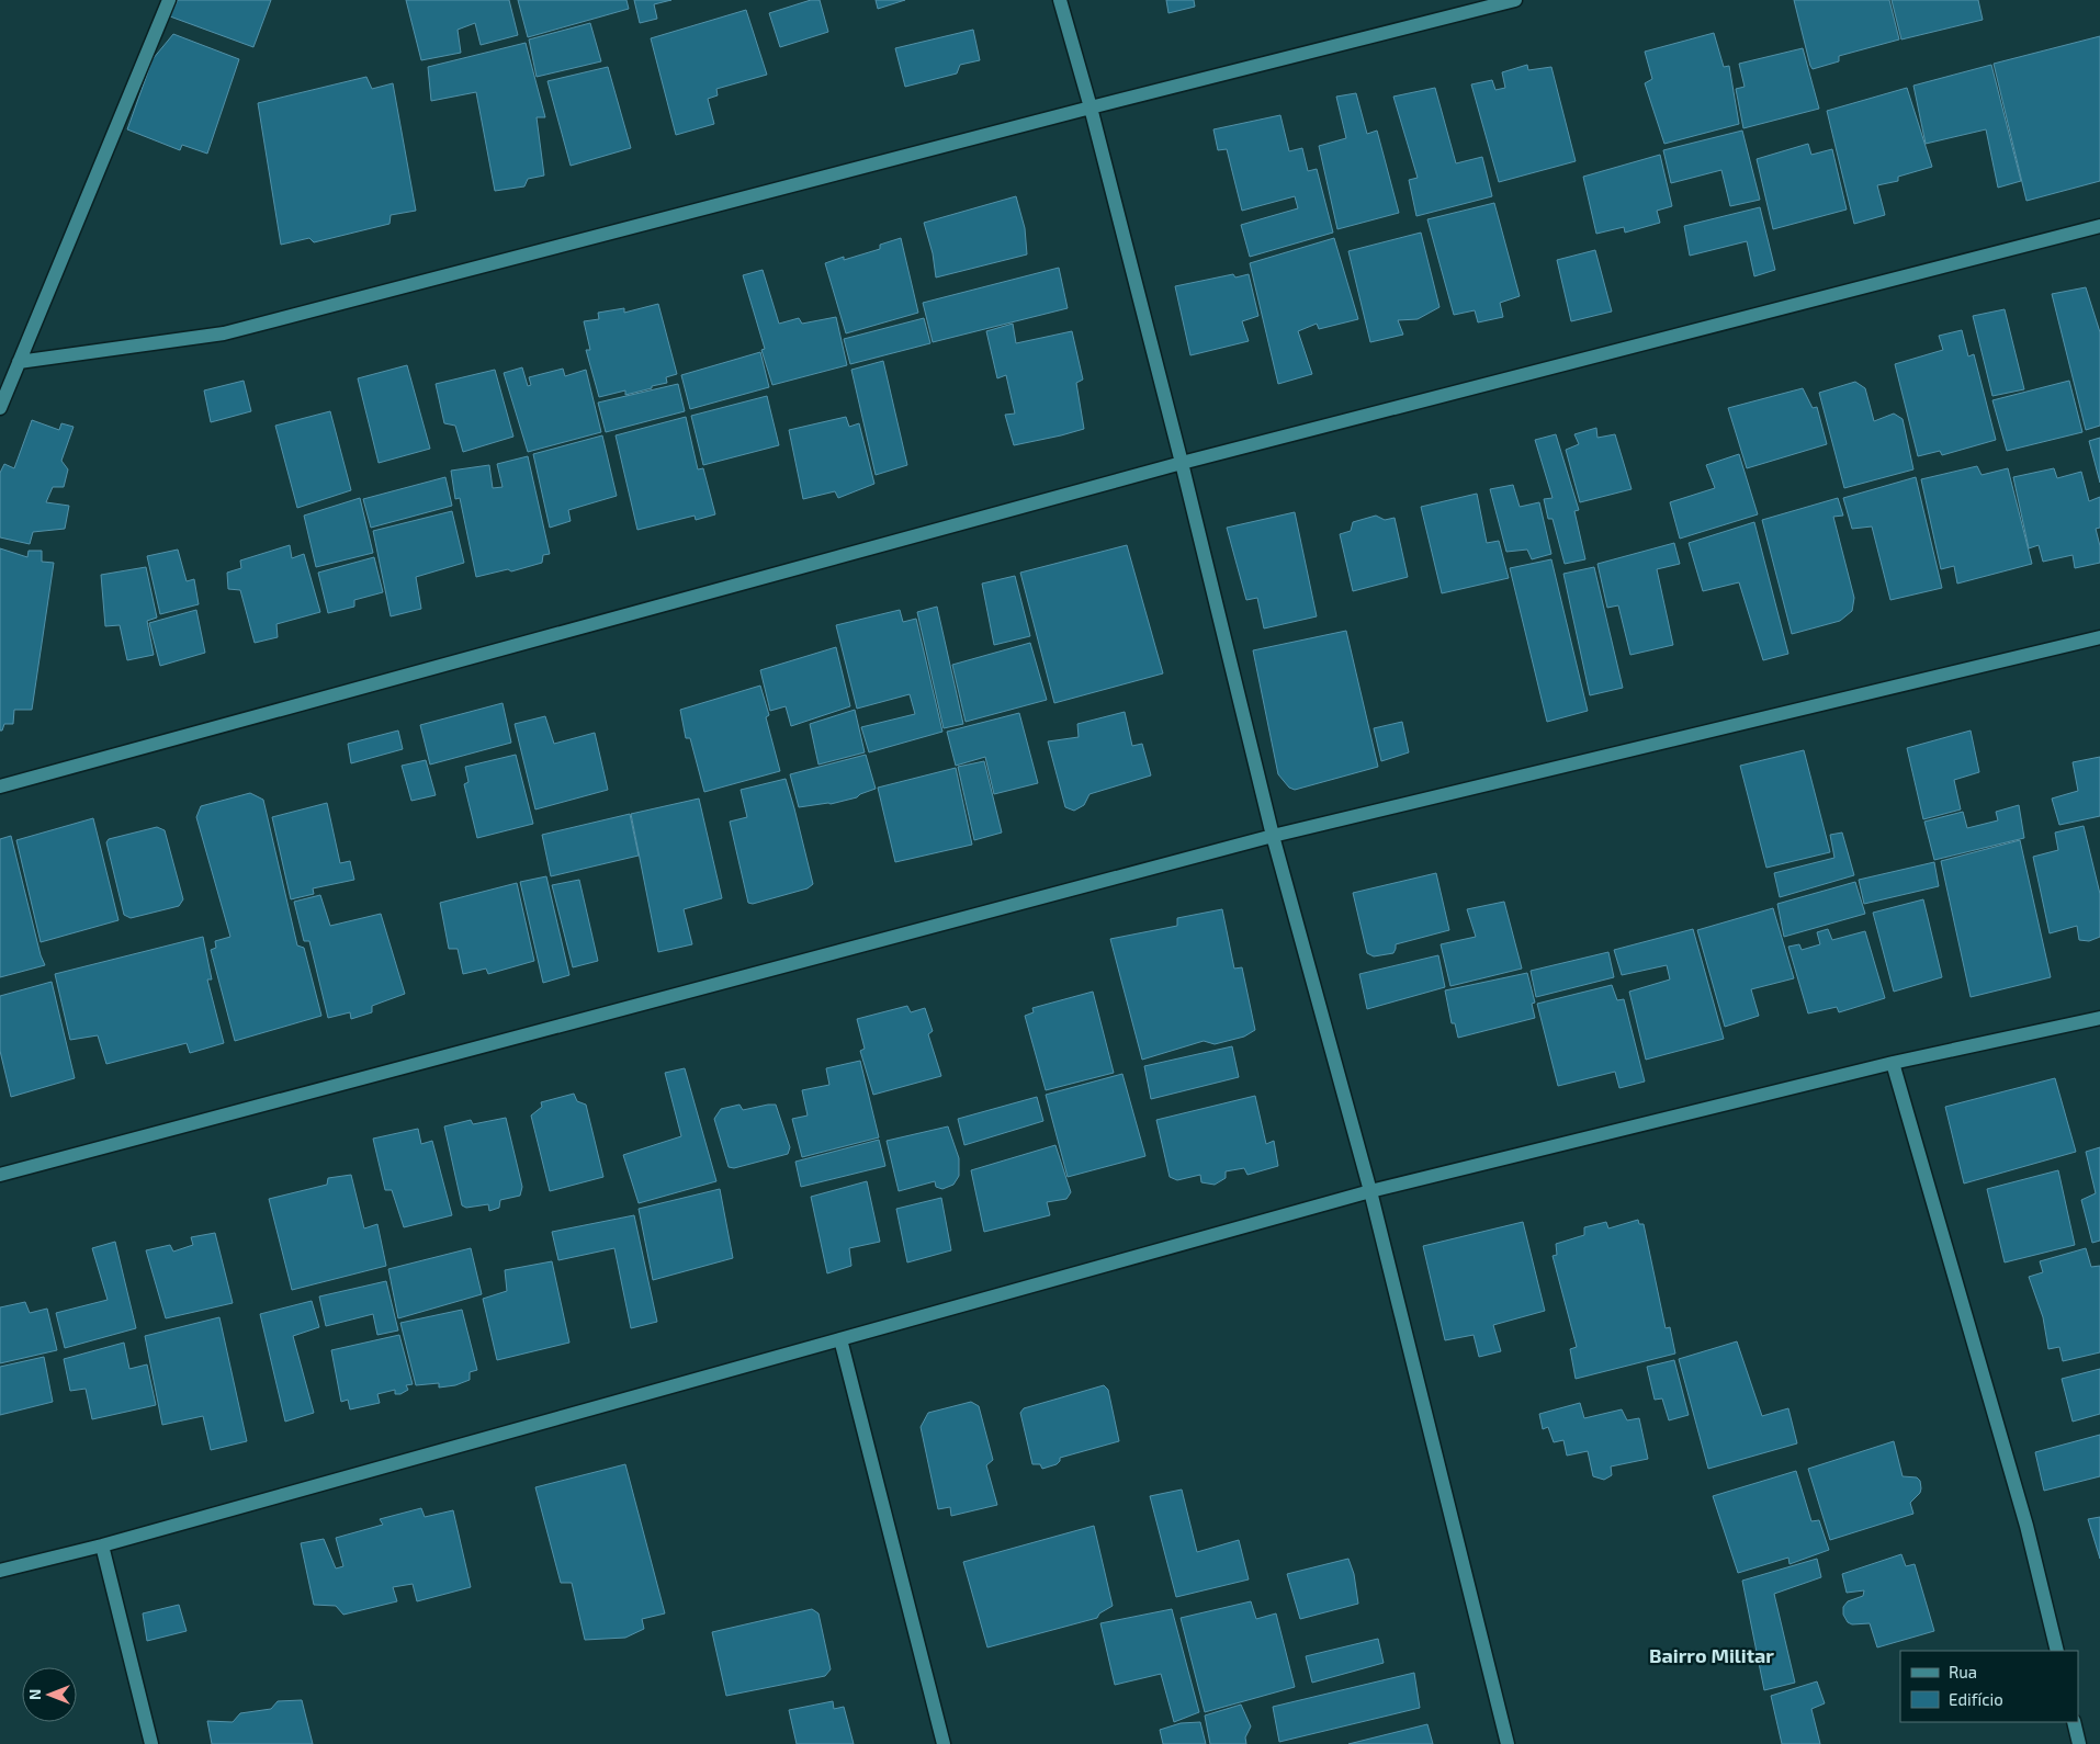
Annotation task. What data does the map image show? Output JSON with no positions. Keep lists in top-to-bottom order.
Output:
{
  "districts": ["Bairro Militar"],
  "legend": ["Rua", "Edifício"],
  "north": "left"
}
